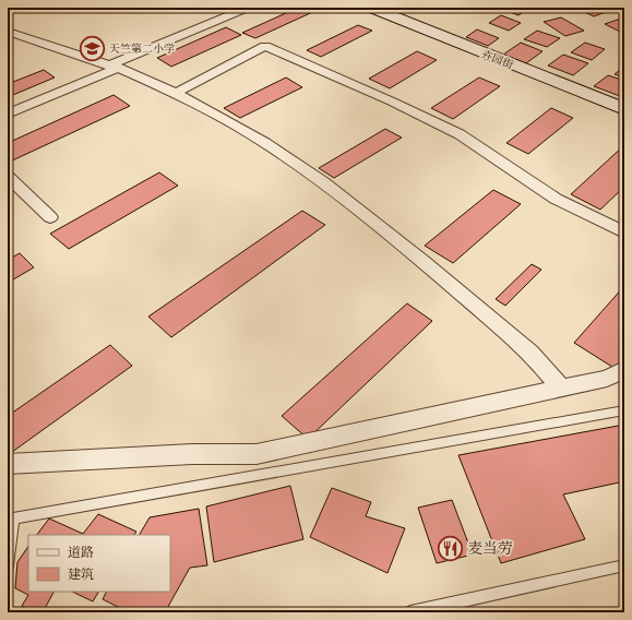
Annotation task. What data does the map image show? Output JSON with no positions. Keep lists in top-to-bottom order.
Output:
{
  "streets": {
    "street": ["卉园街"]
  },
  "places": {
    "school or university": ["天竺第二小学"],
    "restaurant": ["麦当劳"]
  },
  "legend": ["道路", "建筑"]
}
